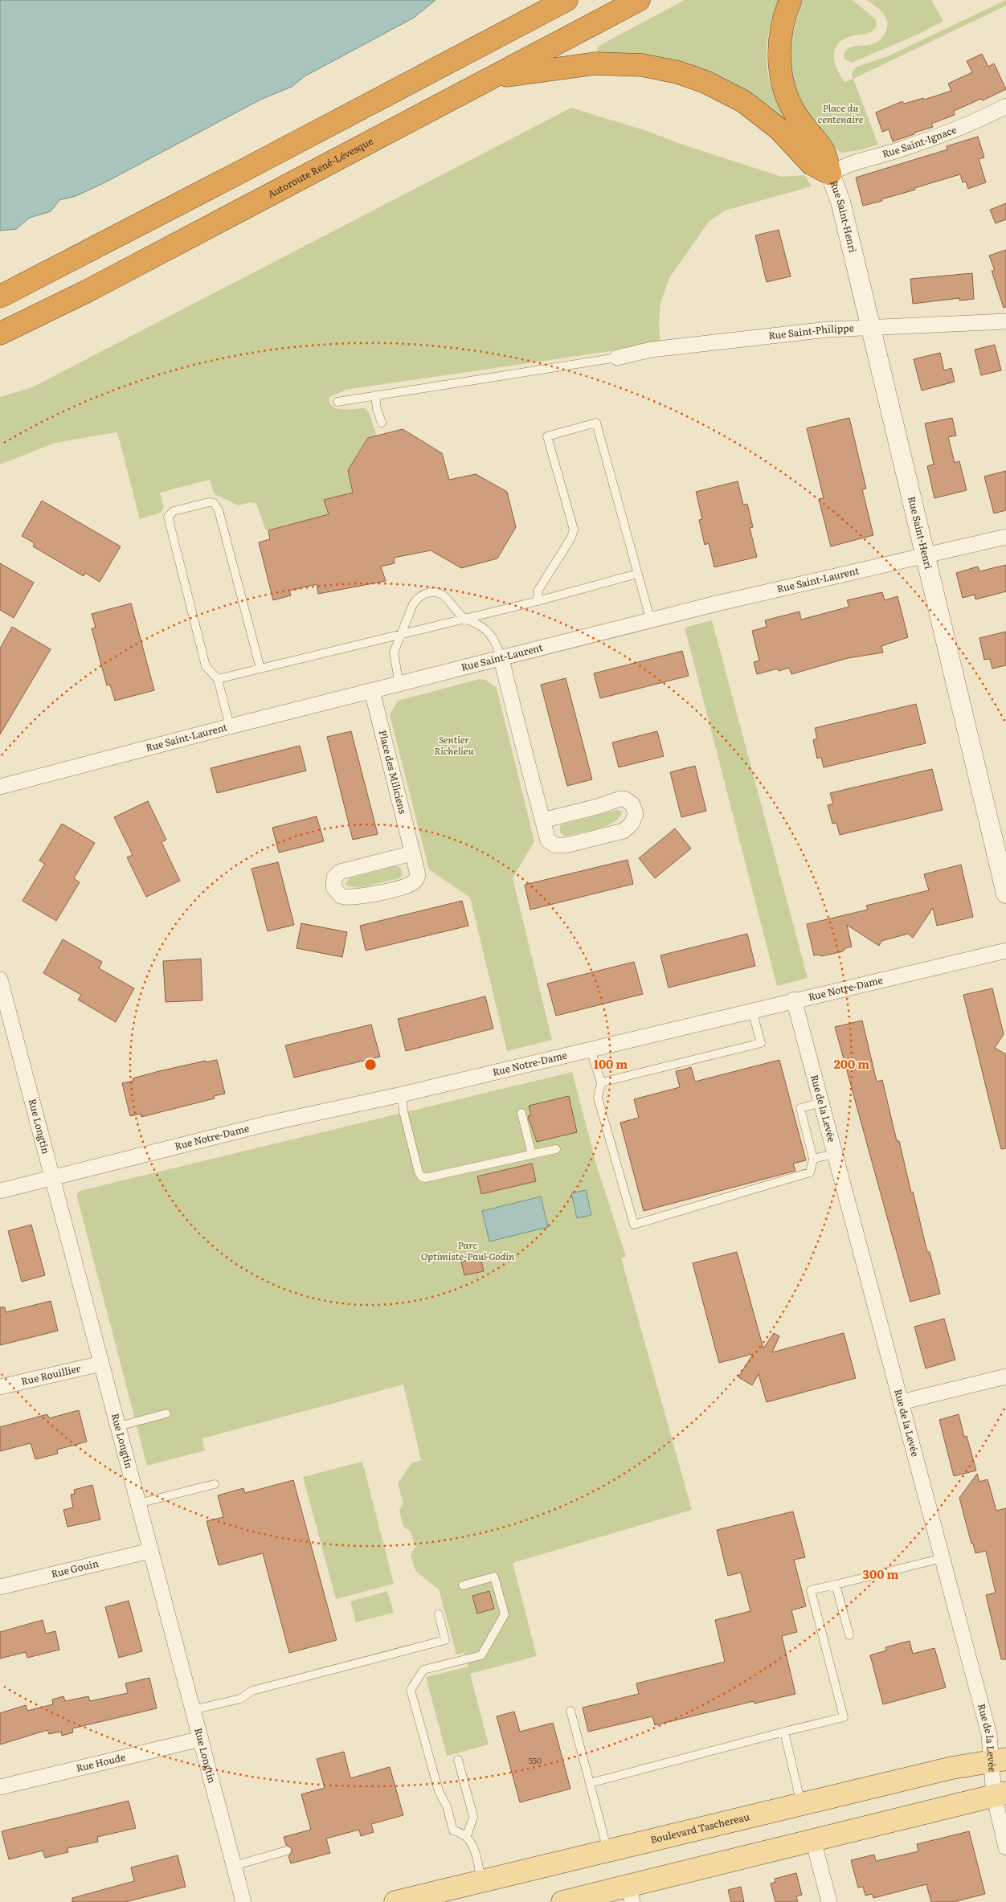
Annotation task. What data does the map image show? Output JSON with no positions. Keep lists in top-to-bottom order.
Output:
{
  "streets": {
    "highway": ["Autoroute René-Lévesque"],
    "main road": ["Boulevard Taschereau"],
    "street": [
      "Rue Saint-Ignace",
      "Rue Saint-Henri",
      "Rue Saint-Philippe",
      "Rue Saint-Laurent",
      "Place des Miliciens",
      "Rue Notre-Dame",
      "Rue de la Levée",
      "Rue Longtin",
      "Rue Rouillier",
      "Rue Gouin",
      "Rue Houde"
    ]
  },
  "crossings": [
    ["Rue Saint-Ignace", "Rue Saint-Henri"],
    ["Rue Saint-Henri", "Rue Saint-Philippe"],
    ["Rue Saint-Henri", "Rue Saint-Laurent"],
    ["Rue Saint-Laurent", "Place des Miliciens"],
    ["Rue Notre-Dame", "Rue de la Levée"],
    ["Rue Notre-Dame", "Rue Longtin"],
    ["Rue de la Levée", "Boulevard Taschereau"],
    ["Rue Longtin", "Rue Rouillier"],
    ["Rue Longtin", "Rue Gouin"],
    ["Rue Longtin", "Rue Houde"]
  ],
  "parks": ["Place du centenaire", "Sentier Richelieu", "Parc Optimiste-Paul-Godin"],
  "house_numbers": ["550"],
  "rings": ["100 m", "200 m", "300 m"]
}
